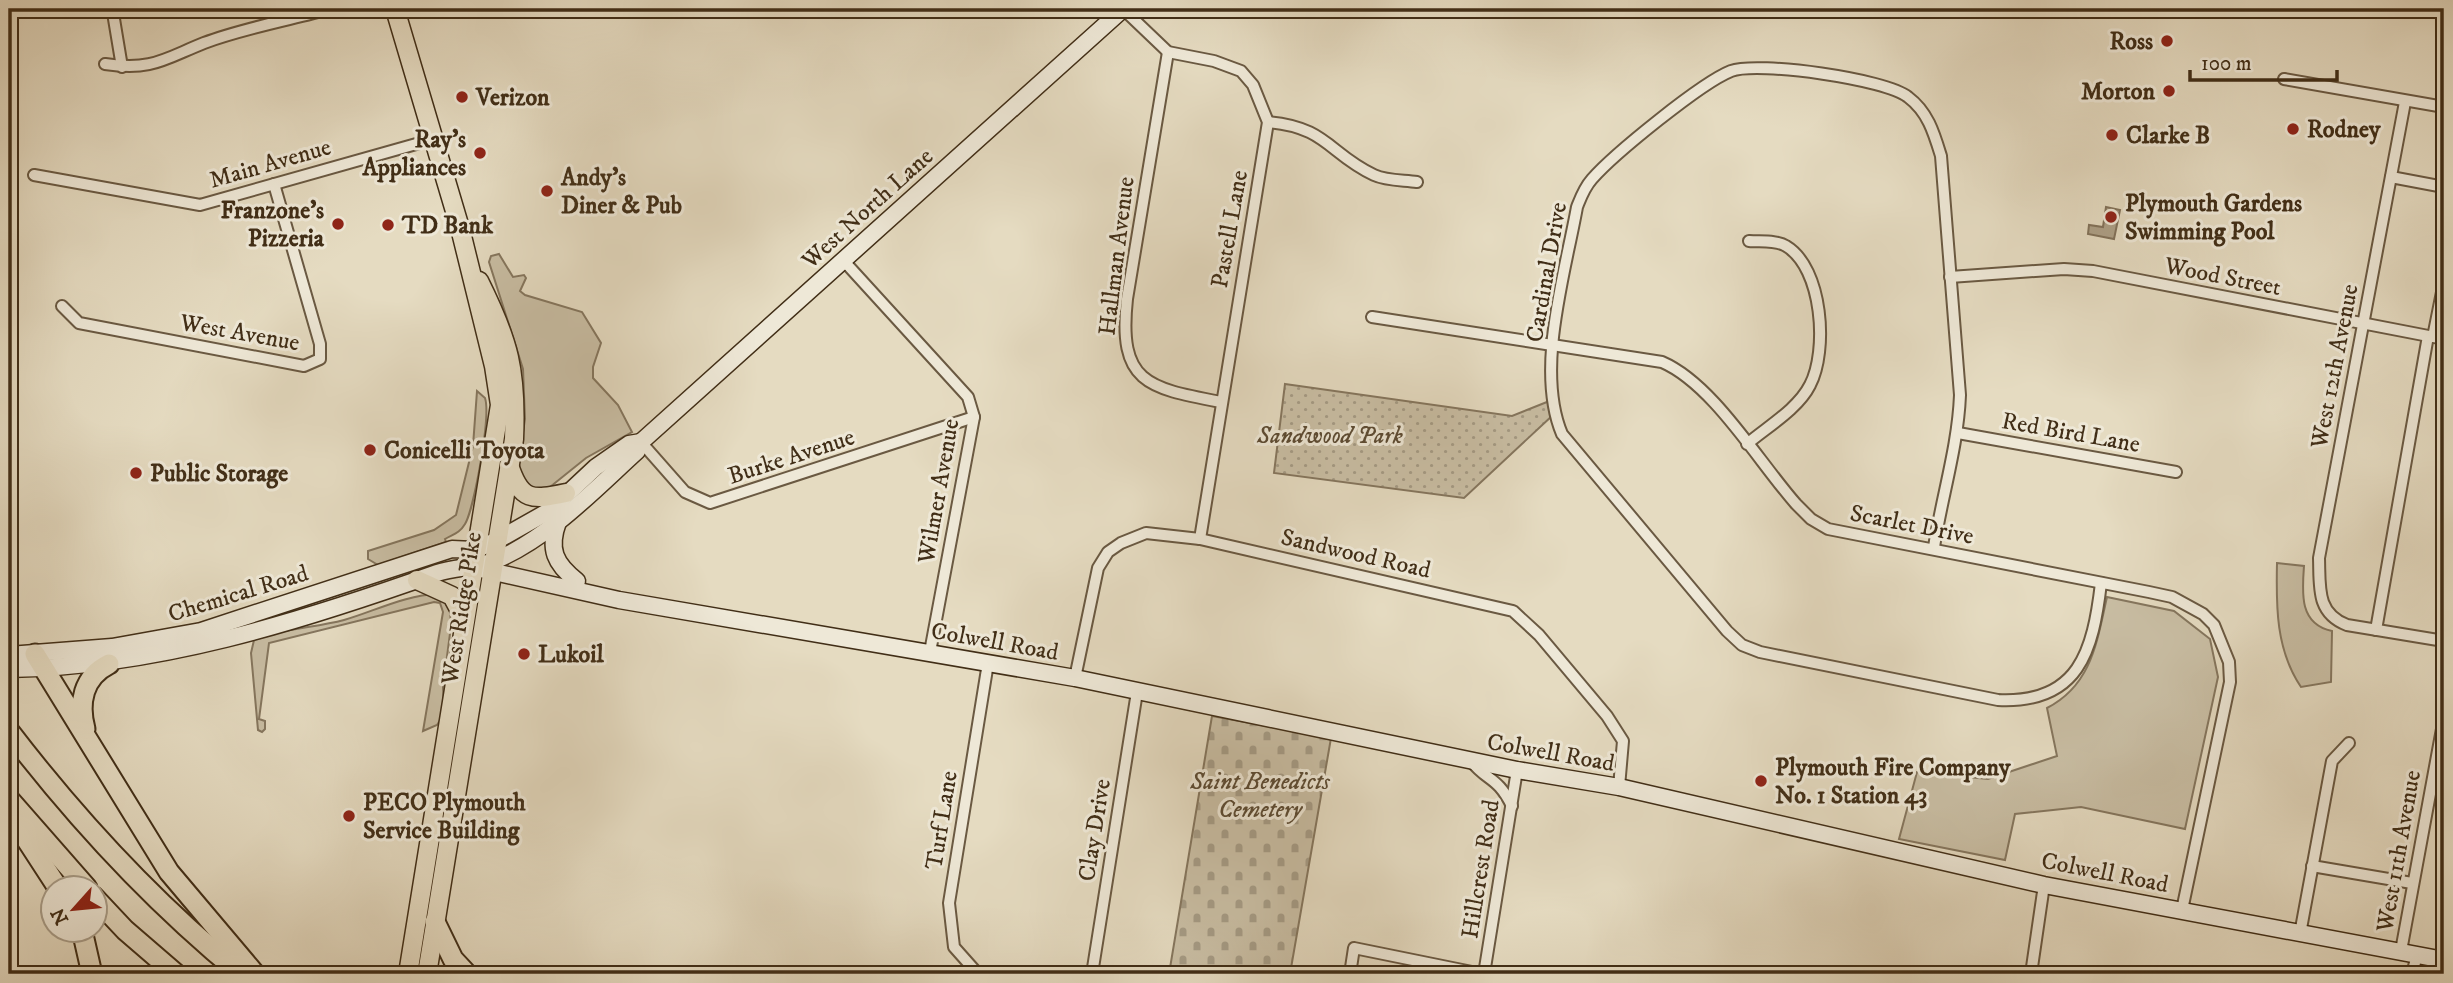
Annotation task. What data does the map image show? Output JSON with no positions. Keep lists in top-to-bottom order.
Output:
{
  "streets": {
    "main road": ["West Ridge Pike"],
    "street": [
      "Main Avenue",
      "West North Lane",
      "Pastell Lane",
      "Hallman Avenue",
      "Cardinal Drive",
      "Wood Street",
      "West Avenue",
      "West 12th Avenue",
      "Red Bird Lane",
      "Burke Avenue",
      "Wilmer Avenue",
      "Scarlet Drive",
      "Sandwood Road",
      "Chemical Road",
      "Colwell Road",
      "Turf Lane",
      "Clay Drive",
      "West 11th Avenue",
      "Hillcrest Road"
    ]
  },
  "crossings": [
    ["Main Avenue", "West Avenue"],
    ["Main Avenue", "West Ridge Pike"],
    ["West North Lane", "Burke Avenue"],
    ["West North Lane", "Wilmer Avenue"],
    ["West North Lane", "Chemical Road"],
    ["West North Lane", "West Ridge Pike"],
    ["West North Lane", "Colwell Road"],
    ["Pastell Lane", "Hallman Avenue"],
    ["Pastell Lane", "Sandwood Road"],
    ["Cardinal Drive", "Wood Street"],
    ["Cardinal Drive", "Red Bird Lane"],
    ["Cardinal Drive", "Scarlet Drive"],
    ["Wood Street", "West 12th Avenue"],
    ["Burke Avenue", "Wilmer Avenue"],
    ["Wilmer Avenue", "Colwell Road"],
    ["Scarlet Drive", "Colwell Road"],
    ["Sandwood Road", "Colwell Road"],
    ["Chemical Road", "West Ridge Pike"],
    ["West Ridge Pike", "Colwell Road"],
    ["Colwell Road", "Turf Lane"],
    ["Colwell Road", "Clay Drive"],
    ["Colwell Road", "West 11th Avenue"],
    ["Colwell Road", "Hillcrest Road"]
  ],
  "parks": ["Sandwood Park", "Saint Benedicts Cemetery"],
  "places": [
    "Ross",
    "Morton",
    "Verizon",
    "Rodney",
    "Clarke B",
    "Ray's Appliances",
    "Andy's Diner & Pub",
    "Plymouth Gardens Swimming Pool",
    "Franzone's Pizzeria",
    "TD Bank",
    "Conicelli Toyota",
    "Public Storage",
    "Lukoil",
    "Plymouth Fire Company No. 1 Station 43",
    "PECO Plymouth Service Building"
  ],
  "scale_bar": "100 m",
  "north": "bottom left"
}
